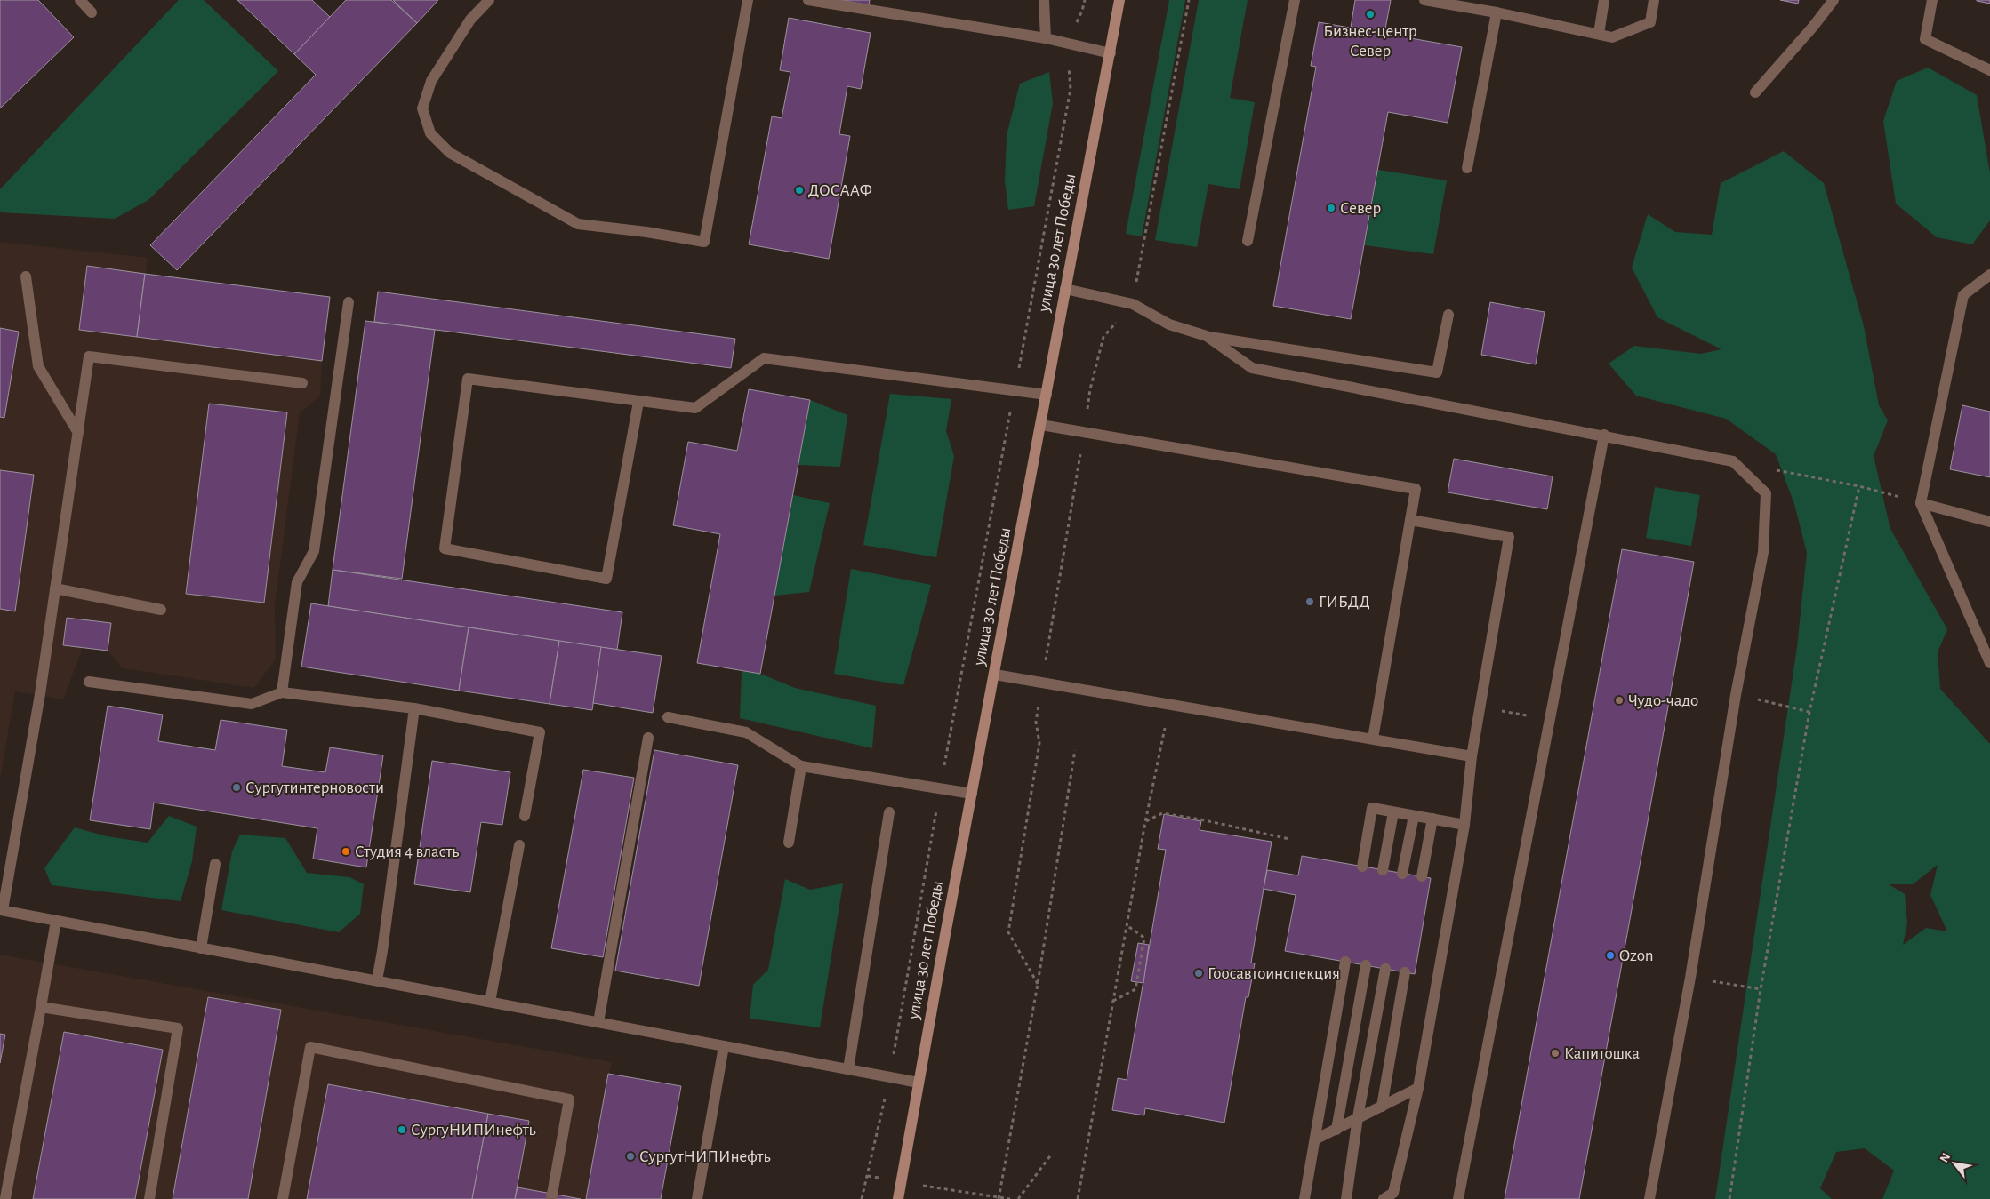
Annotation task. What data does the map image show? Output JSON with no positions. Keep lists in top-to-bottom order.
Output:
{
  "streets": {
    "main road": ["улица 30 лет Победы"]
  },
  "places": [
    "Бизнес-центр Север",
    "ДОСААФ",
    "Север",
    "ГИБДД",
    "Чудо-чадо",
    "Сургутинтерновости",
    "Студия 4 власть",
    "Ozon",
    "Гоосавтоинспекция",
    "Капитошка",
    "СургуНИПИнефть",
    "СургутНИПИнефть"
  ],
  "north": "top left"
}
